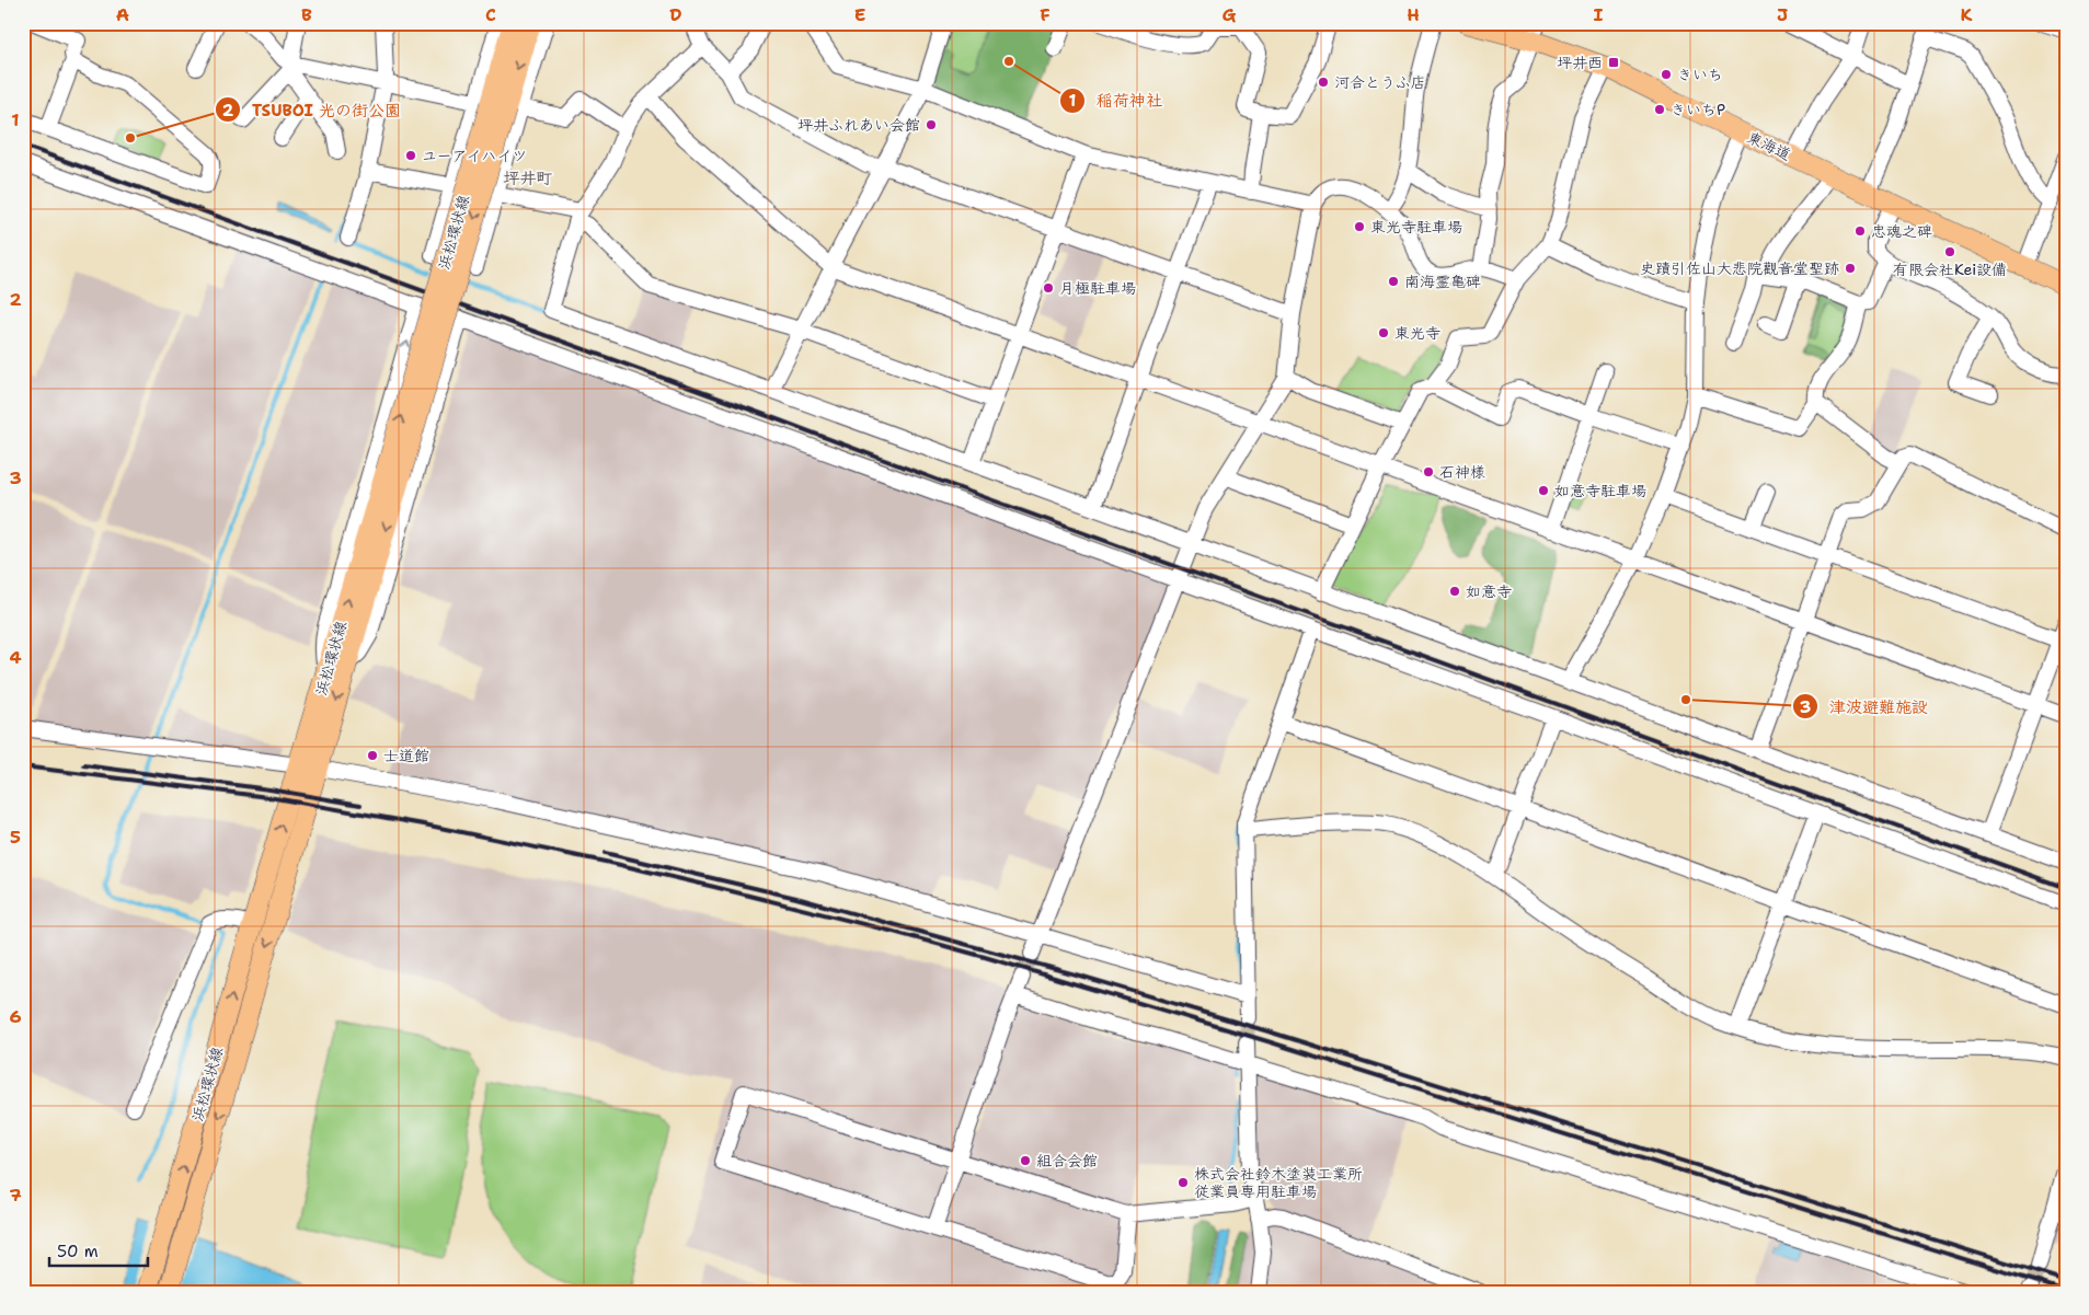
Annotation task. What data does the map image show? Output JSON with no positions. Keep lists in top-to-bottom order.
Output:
{
  "streets": {
    "main road": ["東海道", "浜松環状線"]
  },
  "districts": ["坪井町"],
  "places": {
    "other": [
      "稲荷神社",
      "きいち",
      "河合とうふ店",
      "きいちP",
      "坪井ふれあい会館",
      "TSUBOI 光の街公園",
      "ユーアイハイツ",
      "東光寺駐車場",
      "忠魂之碑",
      "有限会社Kei設備",
      "史蹟引佐山大悲院觀音堂聖跡",
      "南海霊亀碑",
      "月極駐車場",
      "東光寺",
      "石神様",
      "如意寺駐車場",
      "如意寺",
      "津波避難施設",
      "士道館",
      "組合会館",
      "株式会社鈴木塗装工業所 従業員専用駐車場"
    ],
    "transit": ["坪井西"]
  },
  "scale_bar": "50 m",
  "grid": {
    "columns": [
      "A",
      "B",
      "C",
      "D",
      "E",
      "F",
      "G",
      "H",
      "I",
      "J",
      "K"
    ],
    "rows": [
      "1",
      "2",
      "3",
      "4",
      "5",
      "6",
      "7"
    ]
  }
}
